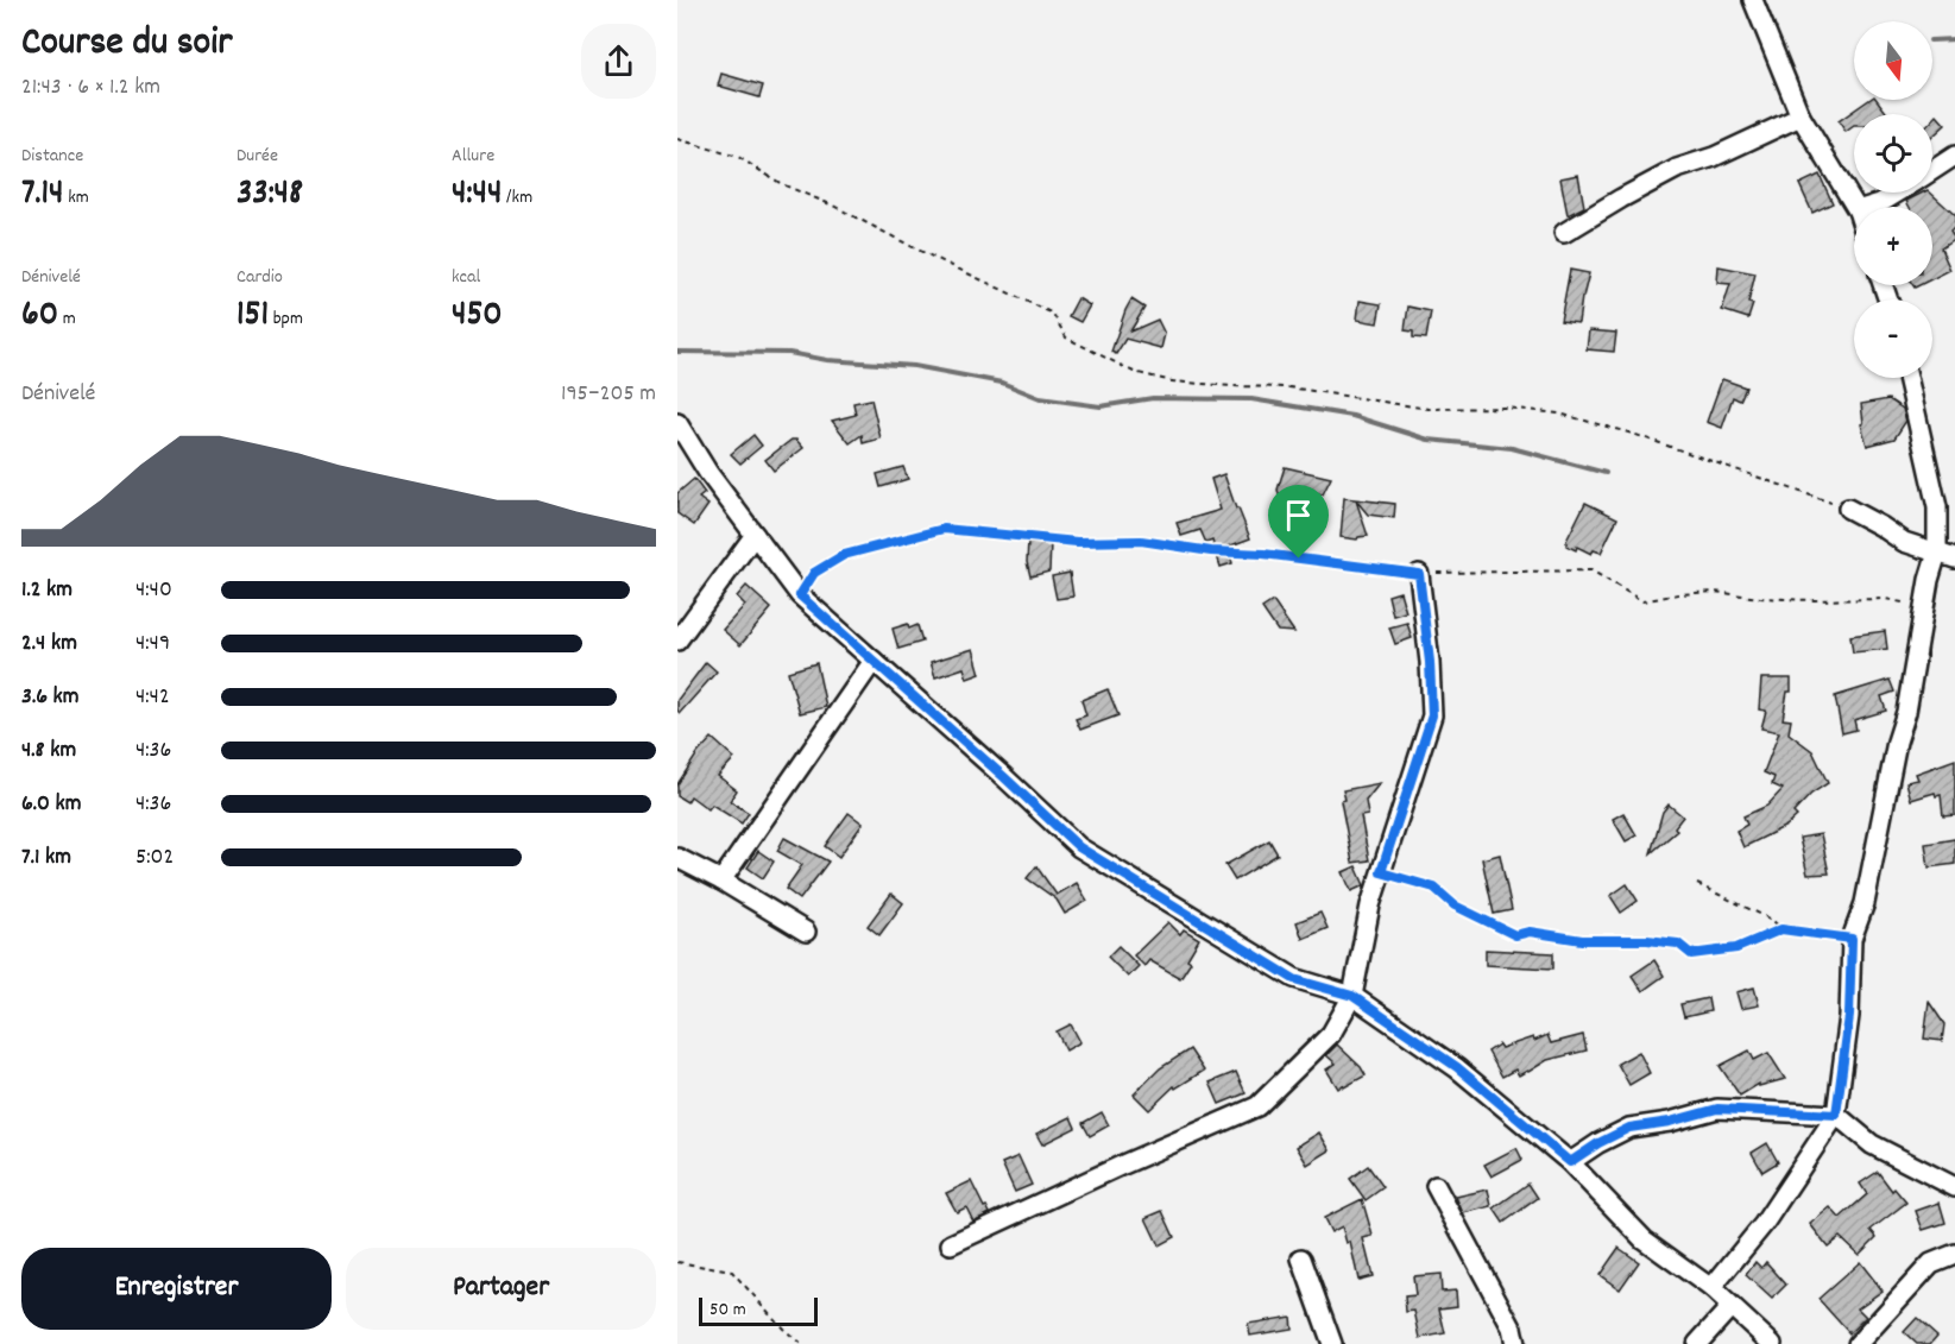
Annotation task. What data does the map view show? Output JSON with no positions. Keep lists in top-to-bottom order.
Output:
{
  "scale_bar": "50 m",
  "north": "bottom",
  "page": {
    "heading": ["Course du soir", "21:43 · 6 × 1.2 km"],
    "map_buttons": ["+", "−"],
    "stats": [
      ["Distance", "7.14 km"],
      ["Durée", "33:48"],
      ["Allure", "4:44 /km"],
      ["Dénivelé", "60 m"],
      ["Cardio", "151 bpm"],
      ["kcal", "450"]
    ],
    "chart": ["Dénivelé", "195–205 m"],
    "list": [
      {
        "name": "1.2 km",
        "note": "4:40"
      },
      {
        "name": "2.4 km",
        "note": "4:49"
      },
      {
        "name": "3.6 km",
        "note": "4:42"
      },
      {
        "name": "4.8 km",
        "note": "4:36"
      },
      {
        "name": "6.0 km",
        "note": "4:36"
      },
      {
        "name": "7.1 km",
        "note": "5:02"
      }
    ],
    "buttons": ["Enregistrer", "Partager"],
    "scale": "50 m"
  }
}
